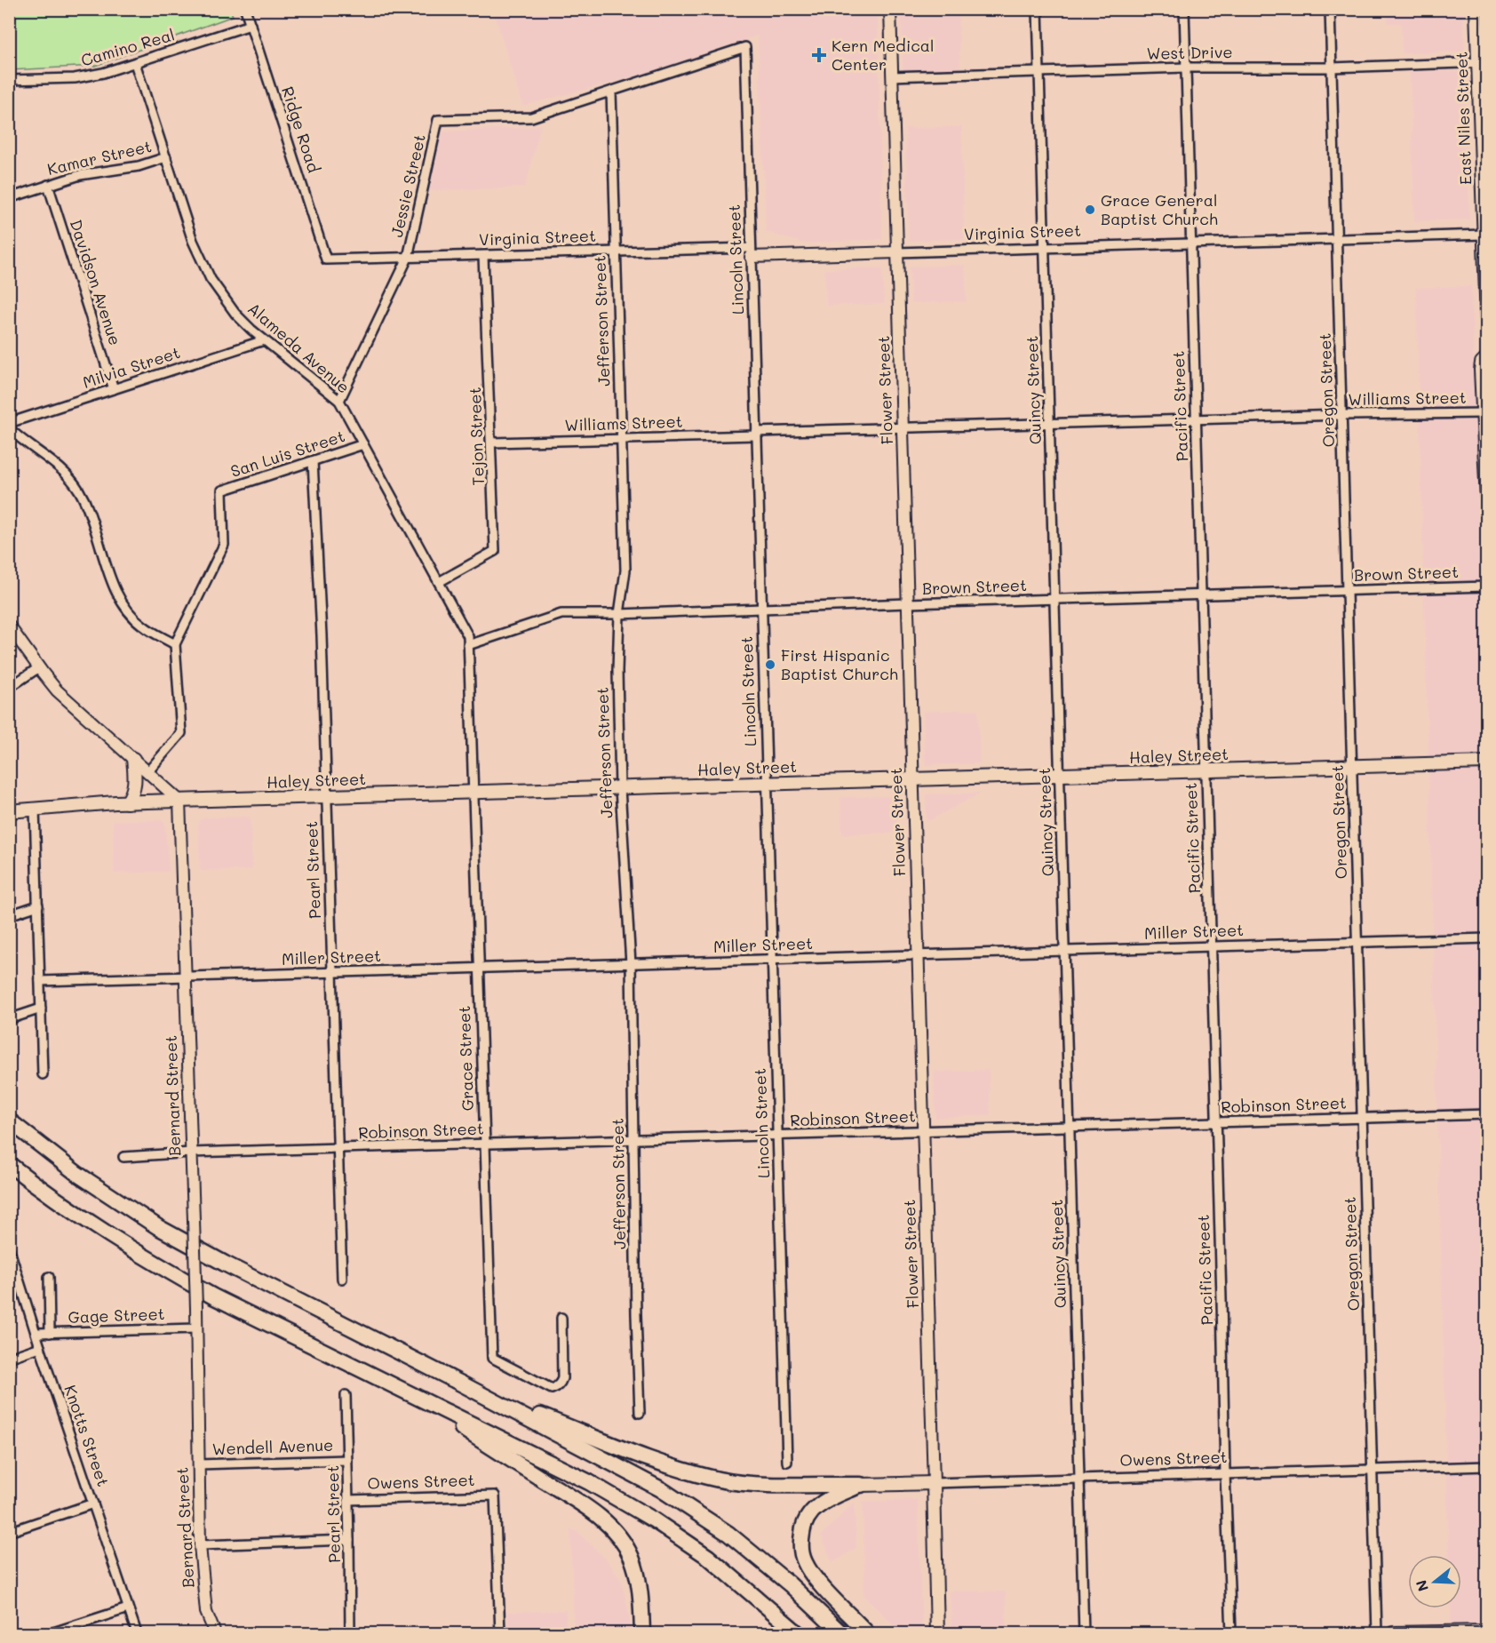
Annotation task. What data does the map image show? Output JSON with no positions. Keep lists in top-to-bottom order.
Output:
{
  "streets": {
    "main road": [
      "East Niles Street",
      "Flower Street",
      "Haley Street",
      "Owens Street"
    ],
    "street": [
      "Camino Real",
      "West Drive",
      "Ridge Road",
      "Kamar Street",
      "Jessie Street",
      "Virginia Street",
      "Lincoln Street",
      "Davidson Avenue",
      "Jefferson Street",
      "Alameda Avenue",
      "Milvia Street",
      "Quincy Street",
      "Oregon Street",
      "Williams Street",
      "Pacific Street",
      "Tejon Street",
      "San Luis Street",
      "Brown Street",
      "Pearl Street",
      "Miller Street",
      "Grace Street",
      "Bernard Street",
      "Robinson Street",
      "Gage Street",
      "Knotts Street",
      "Wendell Avenue"
    ]
  },
  "crossings": [
    ["Camino Real", "Ridge Road"],
    ["Camino Real", "Alameda Avenue"],
    ["West Drive", "East Niles Street"],
    ["West Drive", "Flower Street"],
    ["West Drive", "Quincy Street"],
    ["West Drive", "Oregon Street"],
    ["West Drive", "Pacific Street"],
    ["East Niles Street", "Virginia Street"],
    ["Ridge Road", "Virginia Street"],
    ["Kamar Street", "Davidson Avenue"],
    ["Kamar Street", "Alameda Avenue"],
    ["Jessie Street", "Virginia Street"],
    ["Jessie Street", "Lincoln Street"],
    ["Jessie Street", "Jefferson Street"],
    ["Jessie Street", "Alameda Avenue"],
    ["Virginia Street", "Lincoln Street"],
    ["Virginia Street", "Jefferson Street"],
    ["Virginia Street", "Flower Street"],
    ["Virginia Street", "Quincy Street"],
    ["Virginia Street", "Oregon Street"],
    ["Virginia Street", "Pacific Street"],
    ["Virginia Street", "Tejon Street"],
    ["Lincoln Street", "Williams Street"],
    ["Lincoln Street", "Brown Street"],
    ["Lincoln Street", "Haley Street"],
    ["Lincoln Street", "Miller Street"],
    ["Lincoln Street", "Robinson Street"],
    ["Davidson Avenue", "Milvia Street"],
    ["Jefferson Street", "Williams Street"],
    ["Jefferson Street", "Brown Street"],
    ["Jefferson Street", "Haley Street"],
    ["Jefferson Street", "Miller Street"],
    ["Jefferson Street", "Robinson Street"],
    ["Alameda Avenue", "Milvia Street"],
    ["Alameda Avenue", "Tejon Street"],
    ["Alameda Avenue", "San Luis Street"],
    ["Alameda Avenue", "Brown Street"],
    ["Alameda Avenue", "Grace Street"],
    ["Flower Street", "Williams Street"],
    ["Flower Street", "Brown Street"],
    ["Flower Street", "Haley Street"],
    ["Flower Street", "Miller Street"],
    ["Flower Street", "Robinson Street"],
    ["Flower Street", "Owens Street"],
    ["Quincy Street", "Williams Street"],
    ["Quincy Street", "Brown Street"],
    ["Quincy Street", "Haley Street"],
    ["Quincy Street", "Miller Street"],
    ["Quincy Street", "Robinson Street"],
    ["Quincy Street", "Owens Street"],
    ["Oregon Street", "Williams Street"],
    ["Oregon Street", "Brown Street"],
    ["Oregon Street", "Haley Street"],
    ["Oregon Street", "Miller Street"],
    ["Oregon Street", "Robinson Street"],
    ["Oregon Street", "Owens Street"],
    ["Williams Street", "Pacific Street"],
    ["Williams Street", "Tejon Street"],
    ["Pacific Street", "Brown Street"],
    ["Pacific Street", "Haley Street"],
    ["Pacific Street", "Miller Street"],
    ["Pacific Street", "Robinson Street"],
    ["Pacific Street", "Owens Street"],
    ["San Luis Street", "Pearl Street"],
    ["Brown Street", "Grace Street"],
    ["Haley Street", "Pearl Street"],
    ["Haley Street", "Grace Street"],
    ["Haley Street", "Bernard Street"],
    ["Pearl Street", "Miller Street"],
    ["Pearl Street", "Robinson Street"],
    ["Pearl Street", "Wendell Avenue"],
    ["Pearl Street", "Owens Street"],
    ["Miller Street", "Grace Street"],
    ["Miller Street", "Bernard Street"],
    ["Grace Street", "Robinson Street"],
    ["Bernard Street", "Robinson Street"],
    ["Bernard Street", "Gage Street"],
    ["Bernard Street", "Wendell Avenue"],
    ["Gage Street", "Knotts Street"]
  ],
  "places": {
    "health": ["Kern Medical Center"],
    "other": ["Grace General Baptist Church", "First Hispanic Baptist Church"]
  },
  "north": "left"
}
